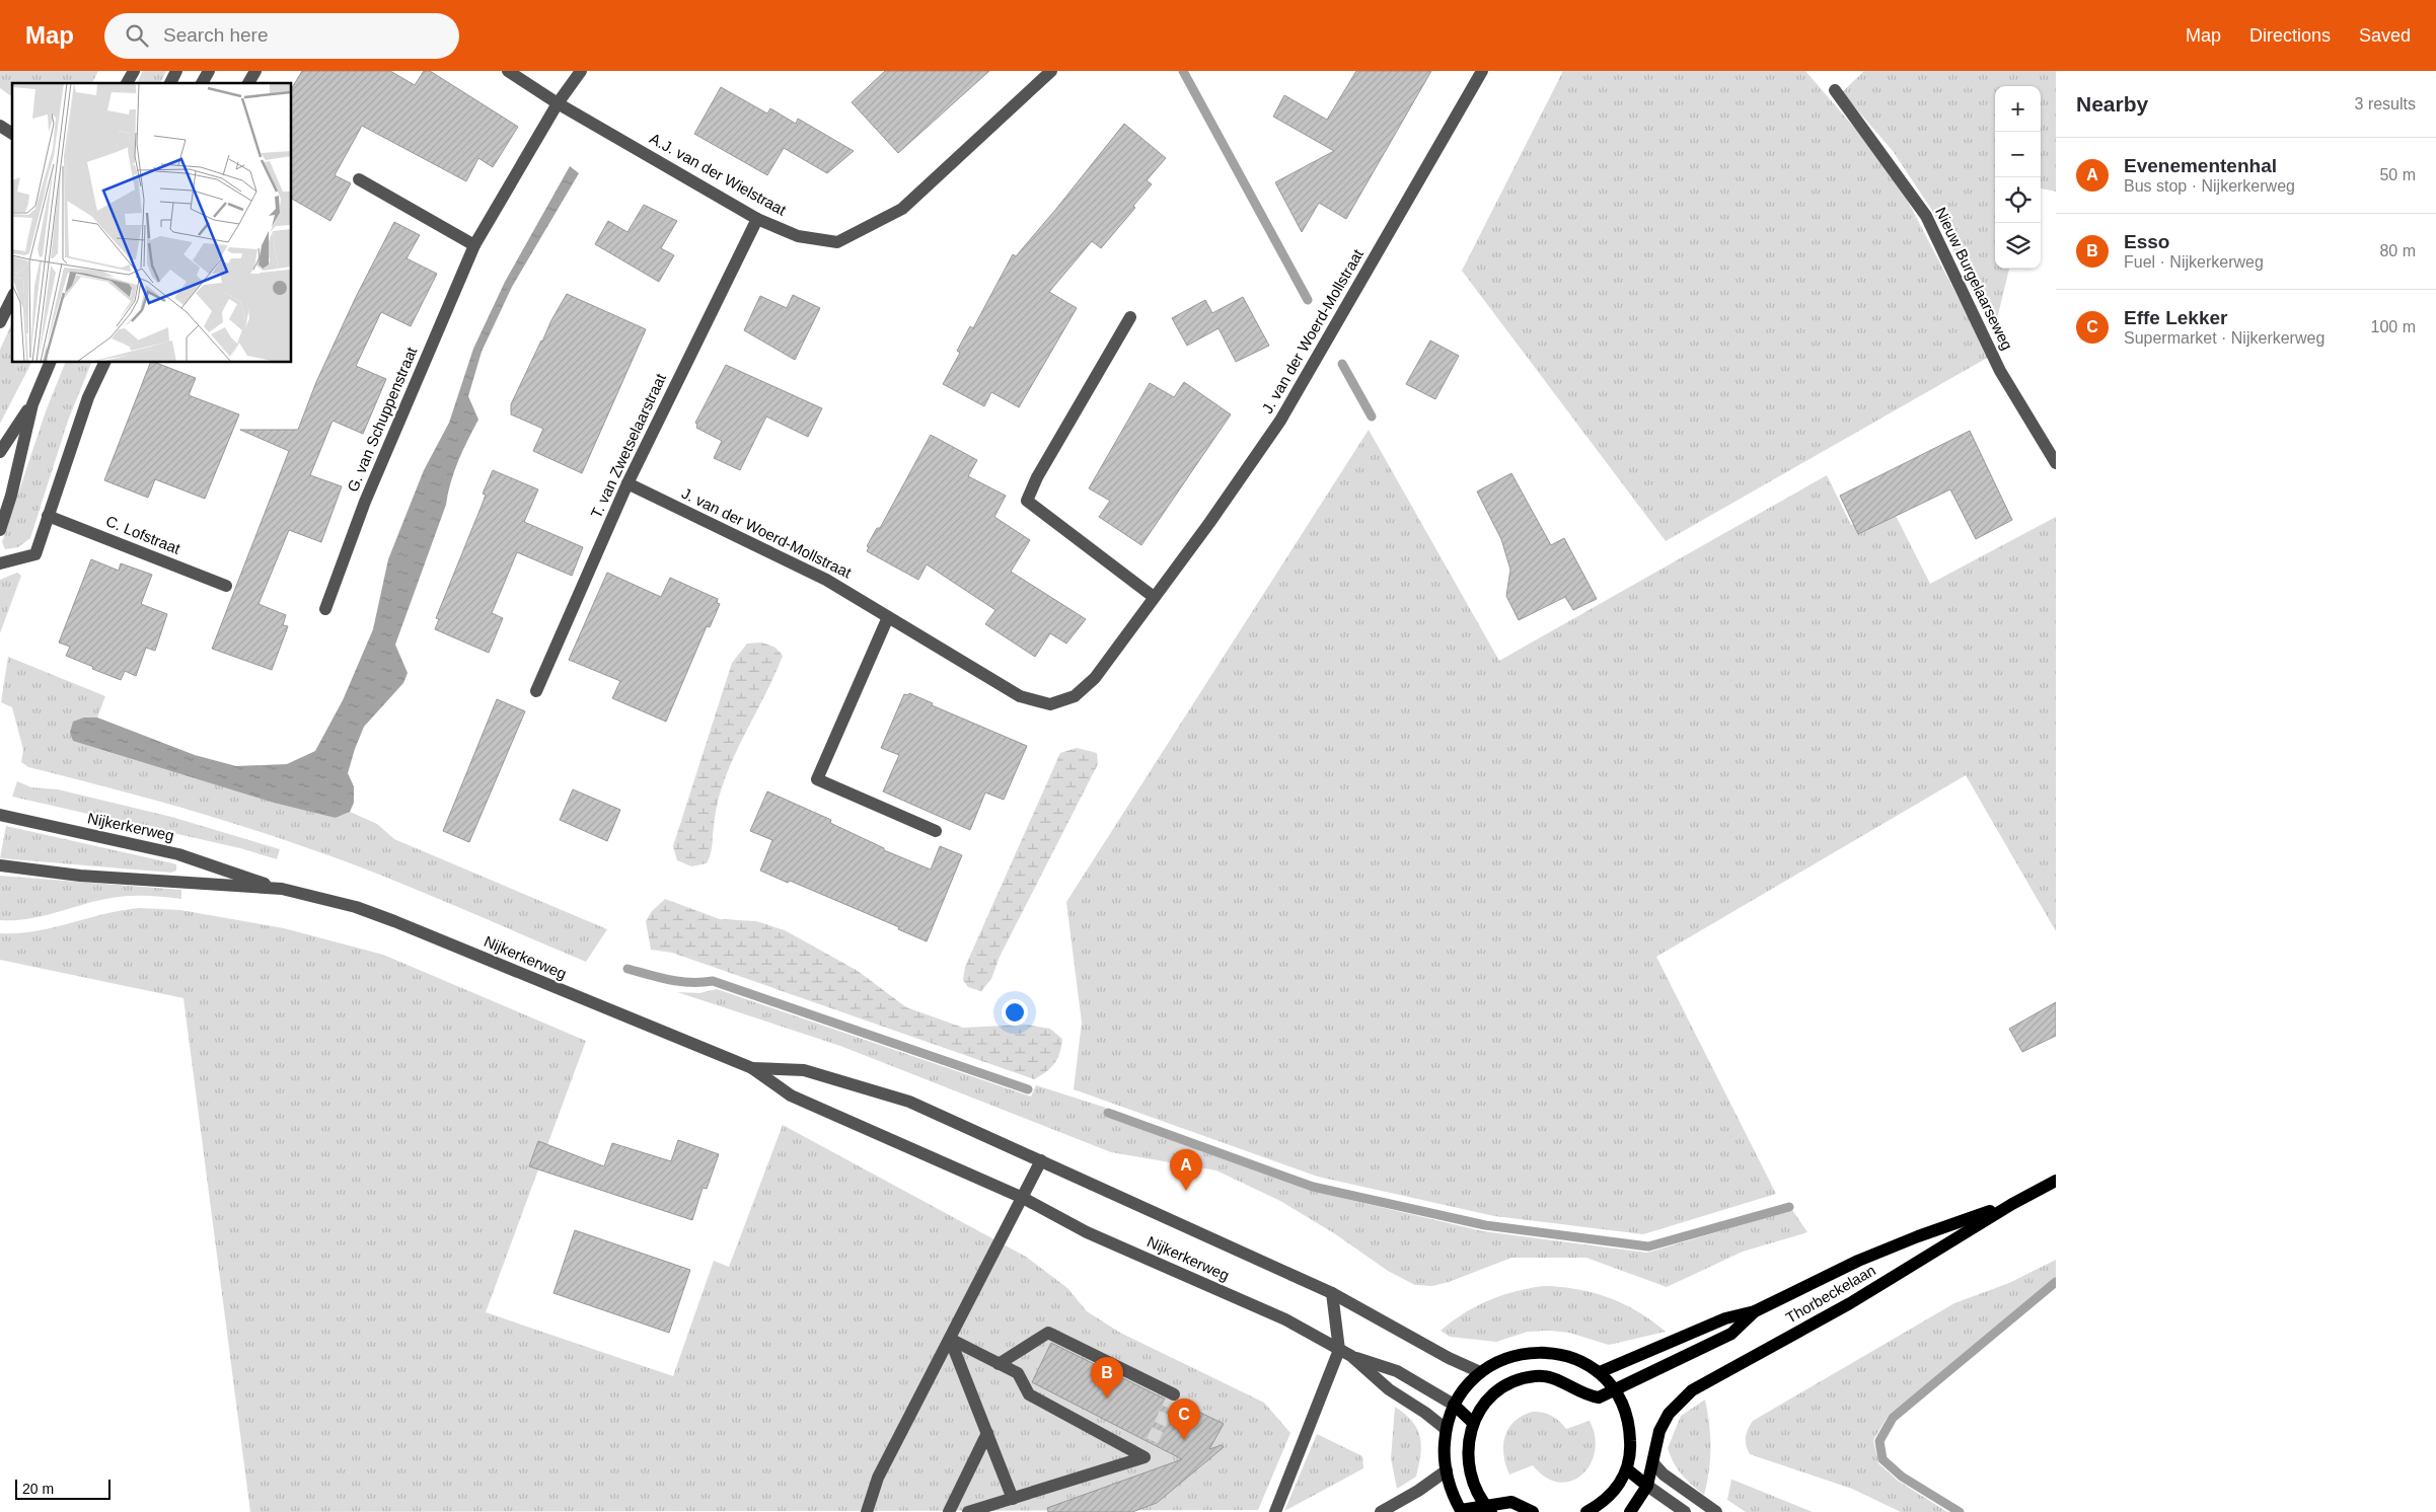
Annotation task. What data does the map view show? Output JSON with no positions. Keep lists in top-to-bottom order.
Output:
{
  "streets": {
    "main road": ["Thorbeckelaan"],
    "street": [
      "A.J. van der Wielstraat",
      "Nieuw Burgelaarseweg",
      "J. van der Woerd-Mollstraat",
      "G. van Schuppenstraat",
      "T. van Zwetselaarstraat",
      "C. Lofstraat",
      "Nijkerkerweg"
    ]
  },
  "crossings": [
    ["A.J. van der Wielstraat", "G. van Schuppenstraat"],
    ["A.J. van der Wielstraat", "T. van Zwetselaarstraat"],
    ["J. van der Woerd-Mollstraat", "T. van Zwetselaarstraat"]
  ],
  "scale_bar": "20 m",
  "page": {
    "header": "Map",
    "search": "Search here",
    "nav": ["Map", "Directions", "Saved"],
    "heading": ["Nearby", "3 results"],
    "map_buttons": ["+", "−"],
    "list": [
      {
        "mark": "A",
        "name": "Evenementenhal",
        "note": "Bus stop · Nijkerkerweg",
        "value": "50 m"
      },
      {
        "mark": "B",
        "name": "Esso",
        "note": "Fuel · Nijkerkerweg",
        "value": "80 m"
      },
      {
        "mark": "C",
        "name": "Effe Lekker",
        "note": "Supermarket · Nijkerkerweg",
        "value": "100 m"
      }
    ],
    "pins": ["A", "B", "C"],
    "scale": "20 m"
  }
}
